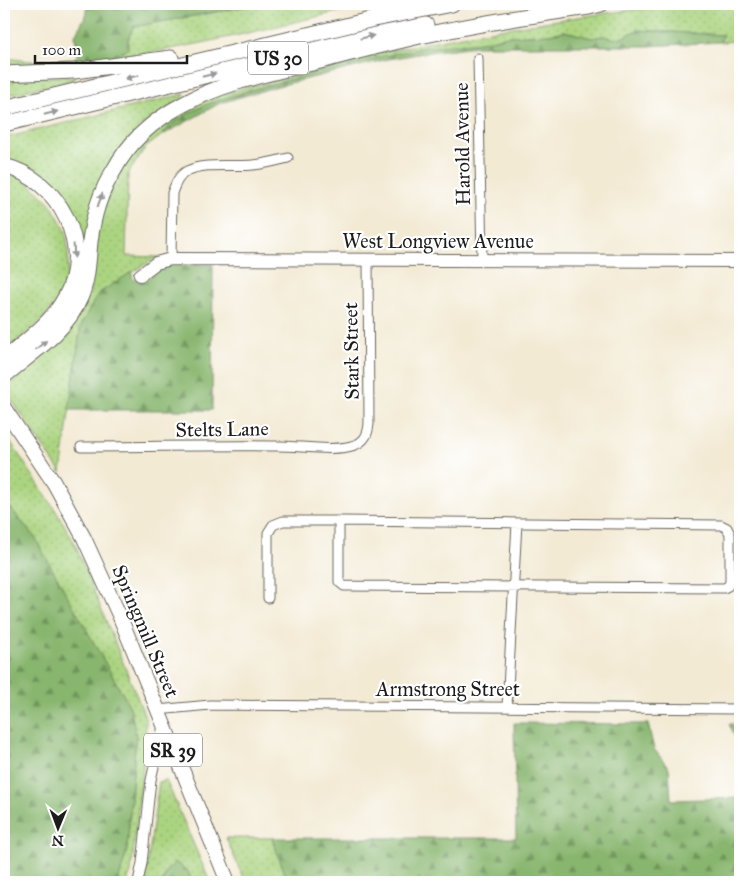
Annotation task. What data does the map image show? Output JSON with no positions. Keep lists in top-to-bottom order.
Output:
{
  "streets": {
    "highway": ["US 30"],
    "main road": ["Springmill Street", "SR 39"],
    "street": [
      "Harold Avenue",
      "West Longview Avenue",
      "Stark Street",
      "Stelts Lane",
      "Armstrong Street"
    ]
  },
  "crossings": [
    ["Harold Avenue", "West Longview Avenue"],
    ["West Longview Avenue", "Stark Street"],
    ["Stark Street", "Stelts Lane"],
    ["Springmill Street", "Armstrong Street"]
  ],
  "scale_bar": "100 m",
  "north": "bottom"
}
